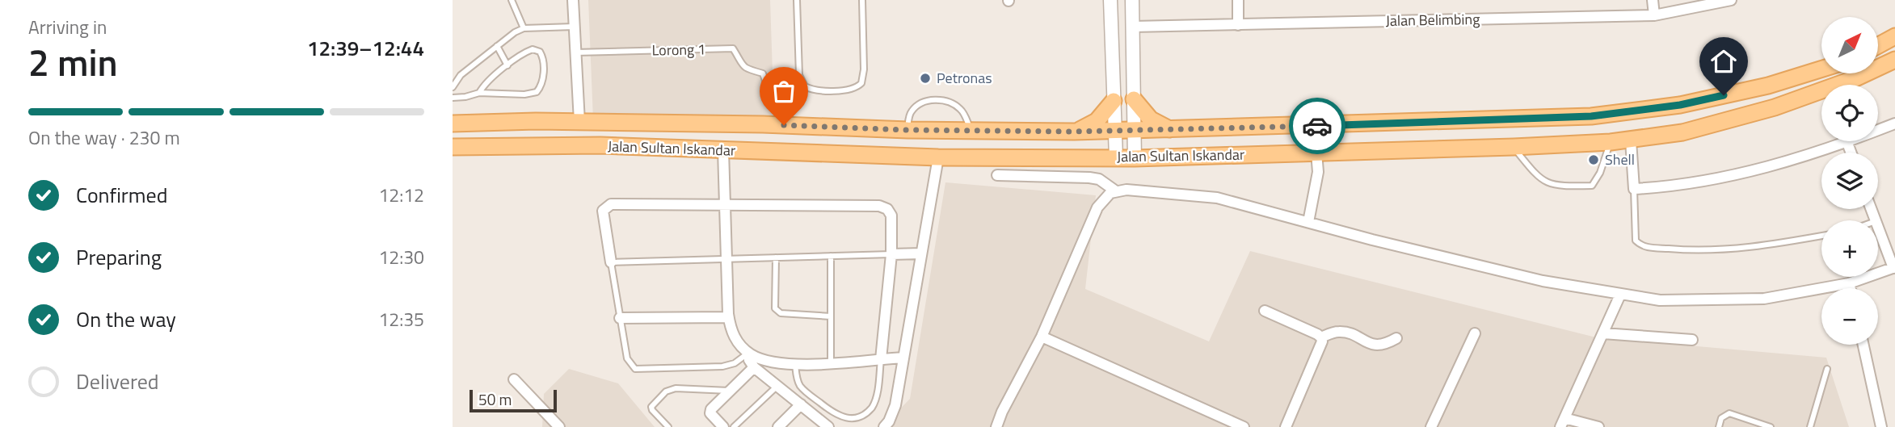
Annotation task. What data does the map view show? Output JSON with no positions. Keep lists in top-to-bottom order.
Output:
{
  "streets": {
    "main road": ["Jalan Sultan Iskandar"],
    "street": ["Jalan Belimbing"],
    "lane": ["Lorong 1"]
  },
  "places": ["Petronas", "Shell"],
  "scale_bar": "50 m",
  "north": "top right",
  "page": {
    "heading": ["2 min", "Arriving in", "12:39–12:44"],
    "map_buttons": ["+", "−"],
    "bar": "On the way · 230 m",
    "list": [
      ["Confirmed", "12:12"],
      ["Preparing", "12:30"],
      ["On the way", "12:35"],
      "Delivered"
    ],
    "scale": "50 m"
  }
}
